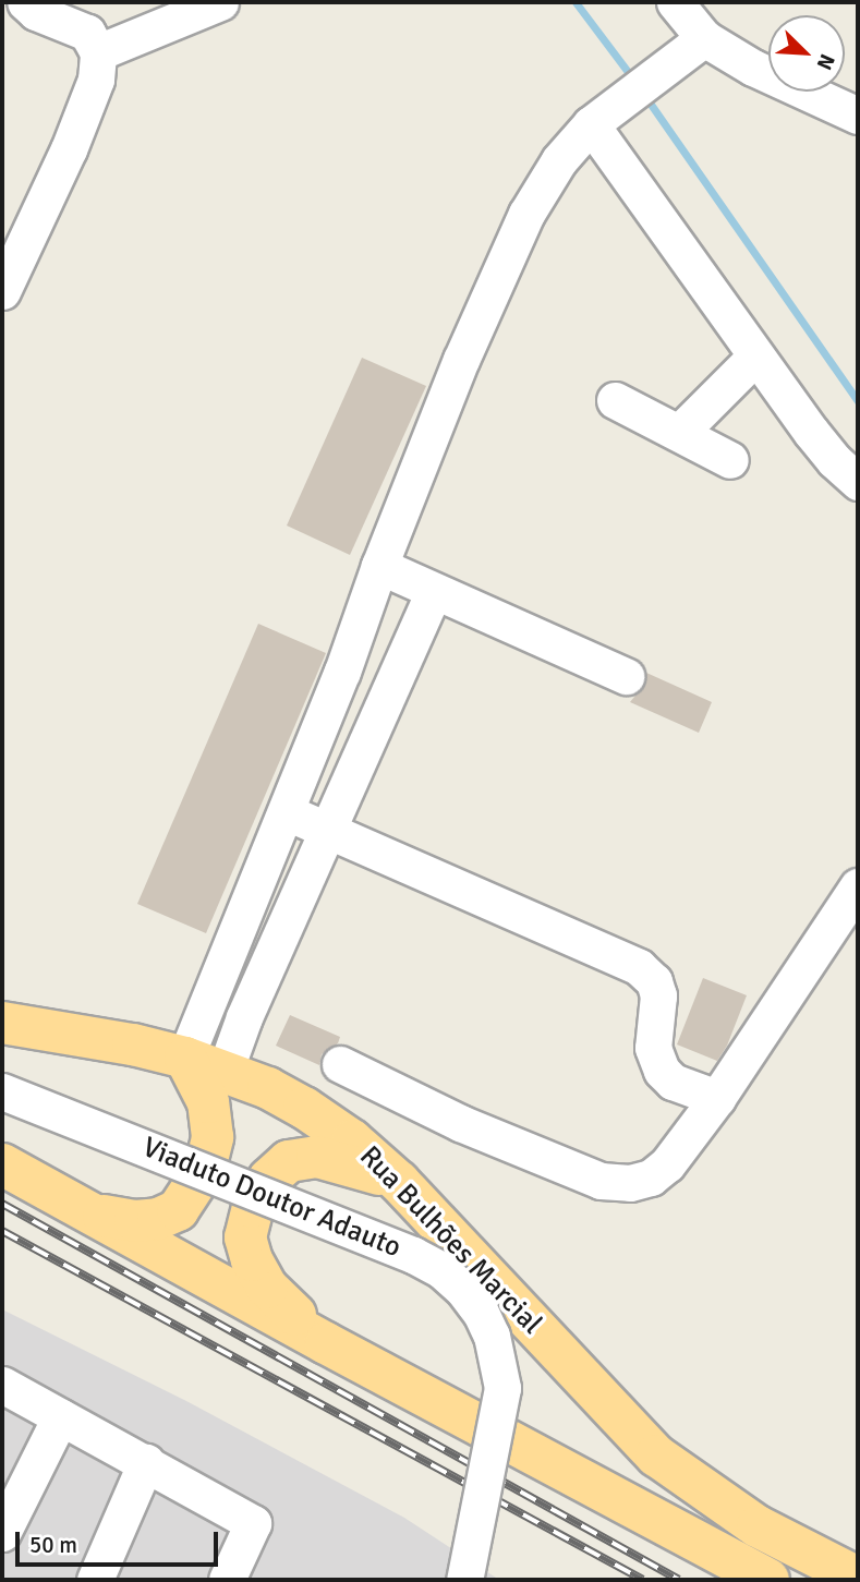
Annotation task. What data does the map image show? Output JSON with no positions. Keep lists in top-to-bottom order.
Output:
{
  "streets": {
    "main road": ["Rua Bulhões Marcial"],
    "street": ["Viaduto Doutor Adauto"]
  },
  "scale_bar": "50 m",
  "north": "bottom right"
}
